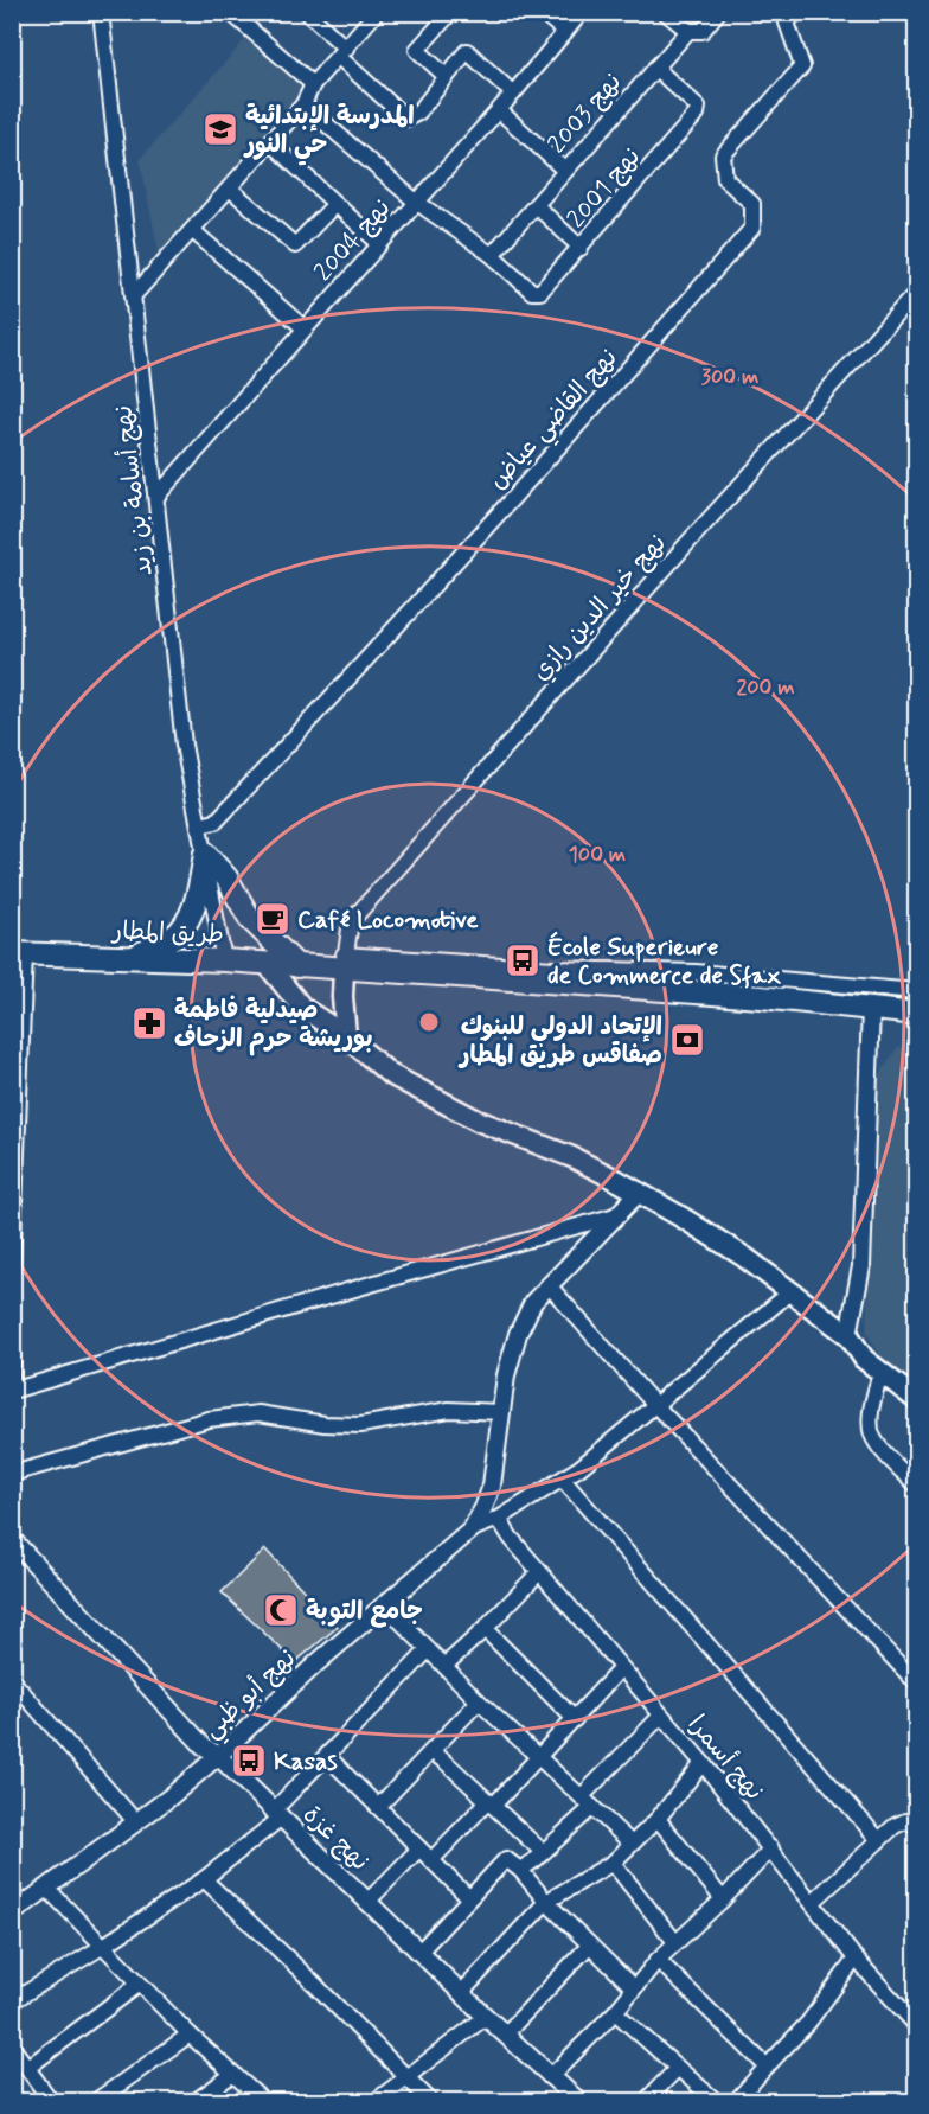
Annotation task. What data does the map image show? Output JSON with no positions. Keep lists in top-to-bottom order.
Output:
{
  "streets": {
    "main road": ["طريق المطار"],
    "street": [
      "نهج 2003",
      "نهج 2001",
      "نهج 2004",
      "نهج القاضي عياض",
      "نهج أسامة بن زيد",
      "نهج خير الدين رازي",
      "نهج أبو ظبي",
      "نهج أسمرا",
      "نهج غزة"
    ]
  },
  "crossings": [
    ["نهج 2003", "نهج 2001"],
    ["نهج 2004", "نهج أسامة بن زيد"],
    ["نهج القاضي عياض", "نهج أسامة بن زيد"],
    ["نهج أسامة بن زيد", "طريق المطار"],
    ["نهج خير الدين رازي", "طريق المطار"],
    ["نهج أبو ظبي", "نهج غزة"]
  ],
  "places": {
    "school or university": ["المدرسة الإبتدائية حي النور"],
    "cafe": ["Café Locomotive"],
    "bus stop": ["École Superieure de Commerce de Sfax", "Kasas"],
    "pharmacy": ["صيدلية فاطمة بوريشة حرم الزحاف"],
    "bank": ["الإتحاد الدولي للبنوك صفاقس طريق المطار"],
    "mosque": ["جامع التوبة"]
  },
  "rings": ["300 m", "200 m", "100 m"]
}
